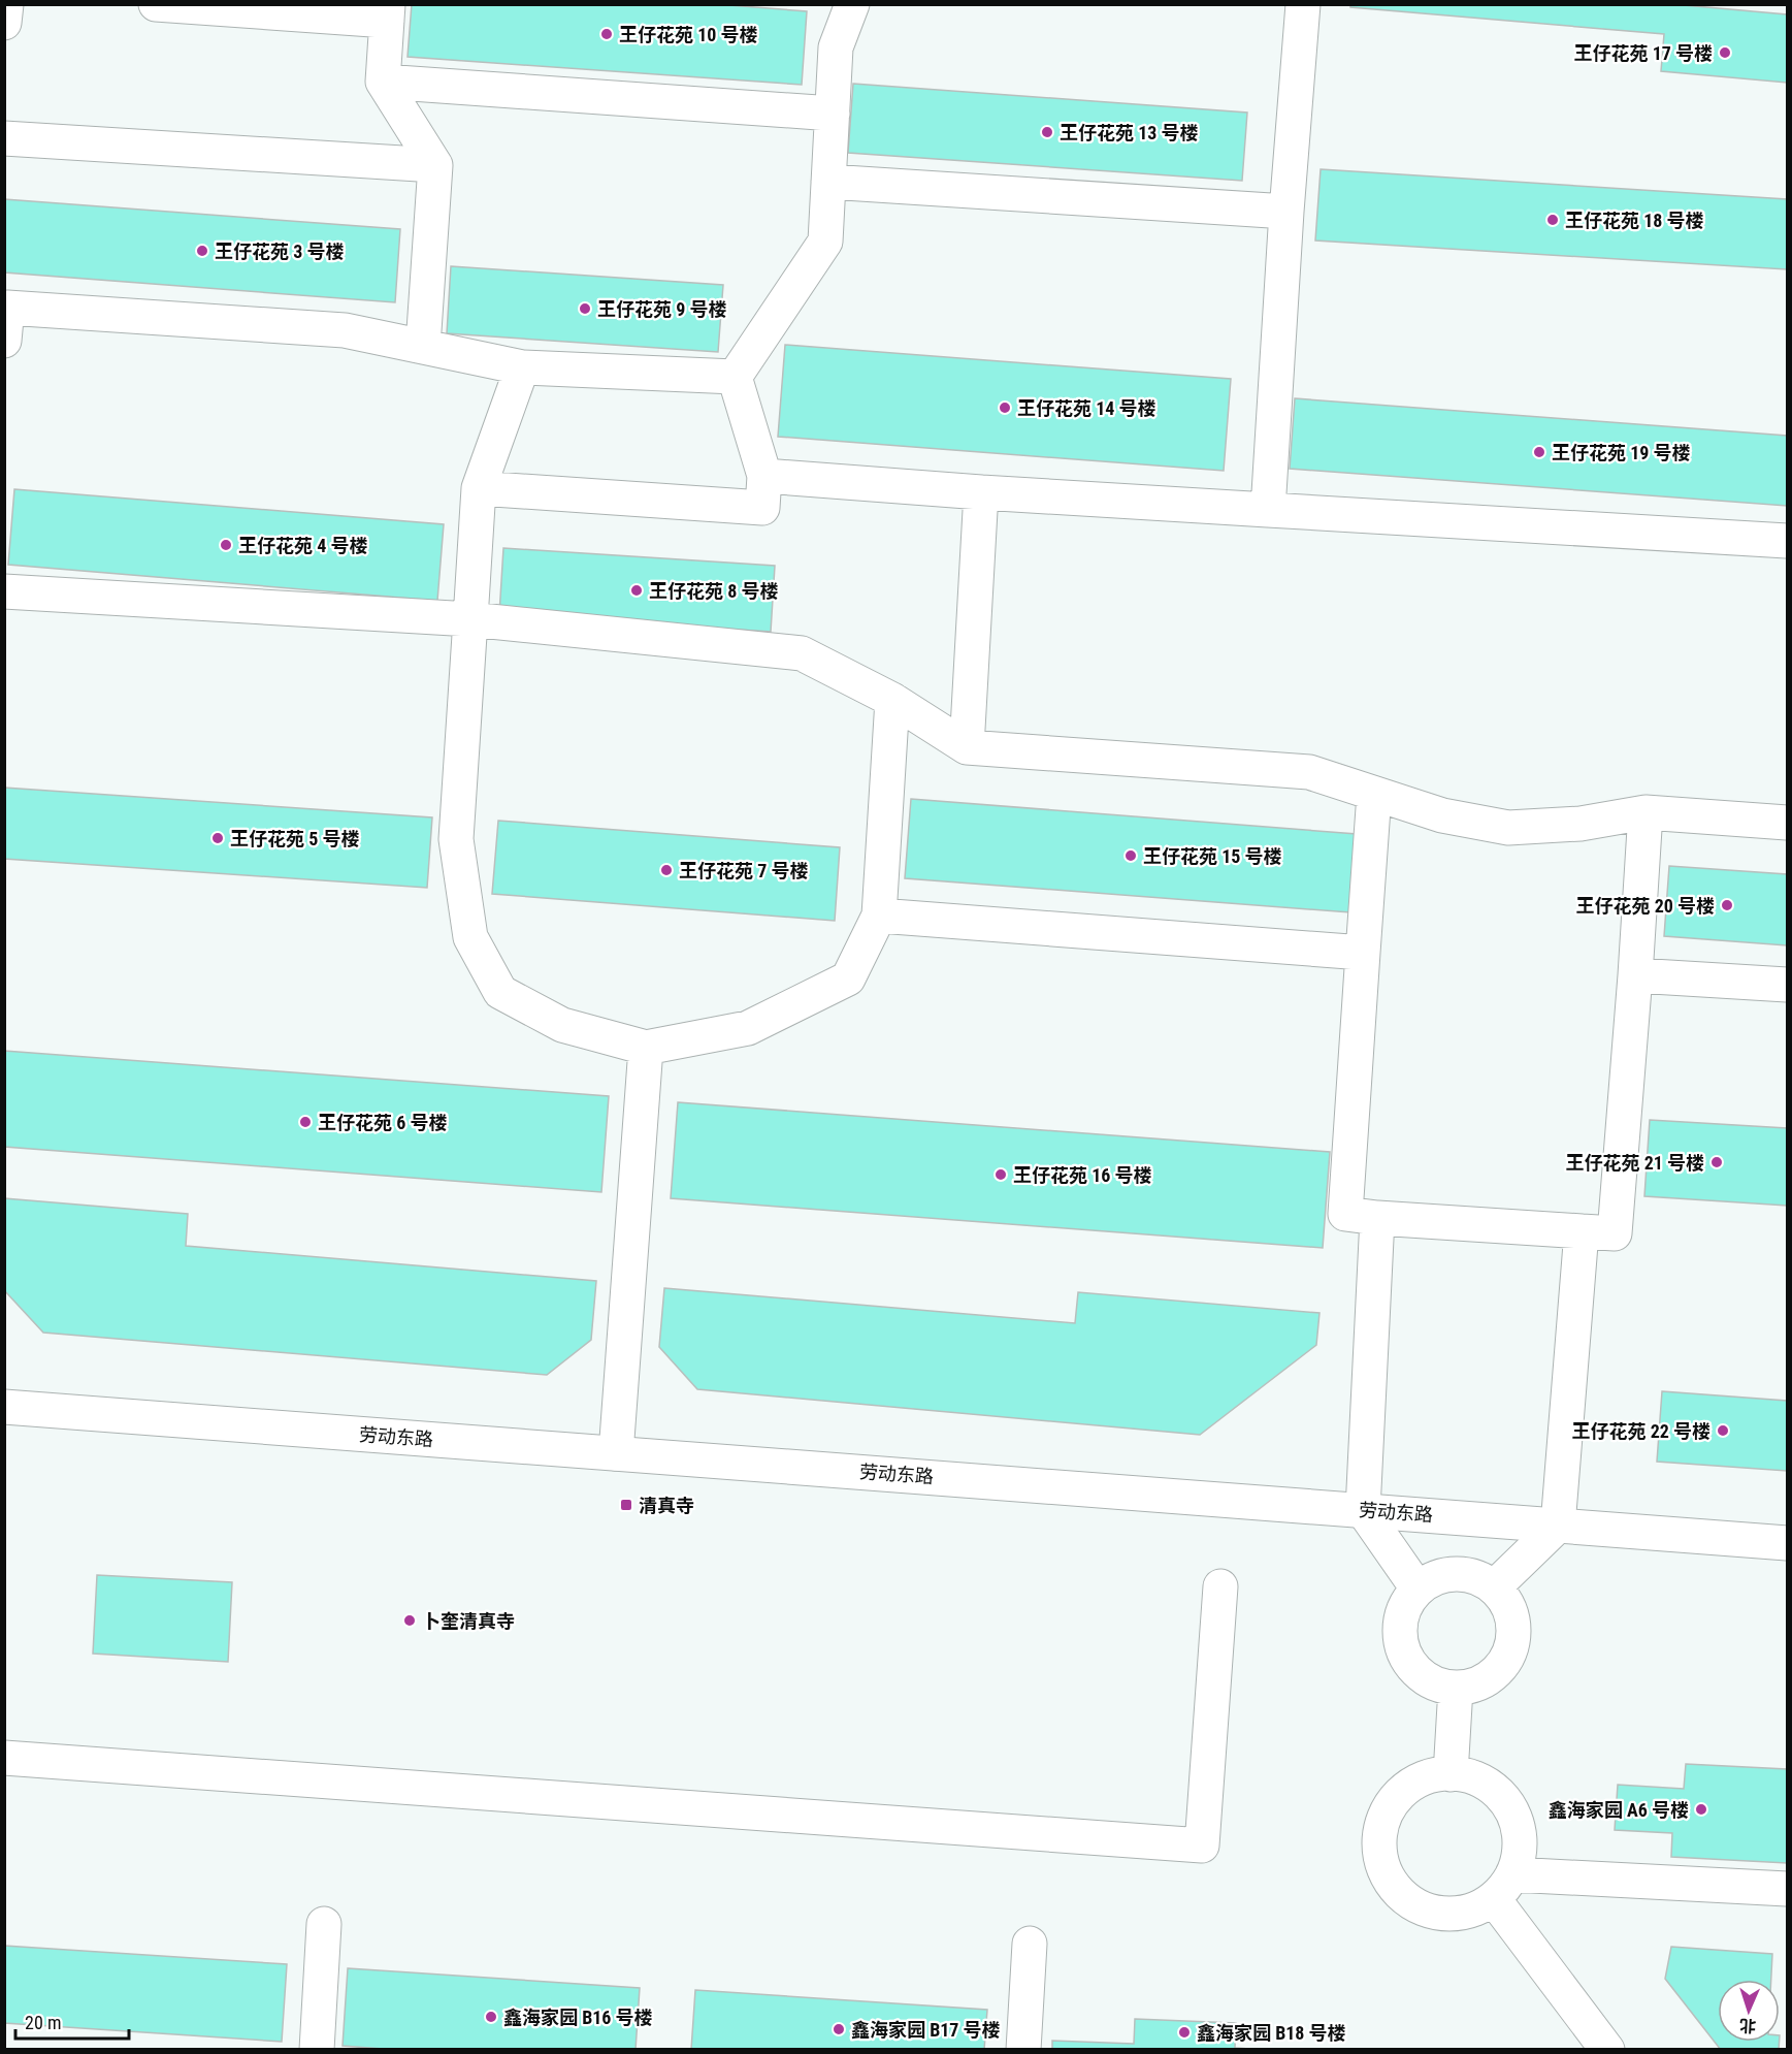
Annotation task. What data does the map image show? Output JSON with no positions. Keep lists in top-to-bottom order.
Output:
{
  "streets": {
    "street": ["劳动东路"]
  },
  "places": {
    "other": [
      "王仔花苑 10 号楼",
      "王仔花苑 17 号楼",
      "王仔花苑 13 号楼",
      "王仔花苑 18 号楼",
      "王仔花苑 3 号楼",
      "王仔花苑 9 号楼",
      "王仔花苑 14 号楼",
      "王仔花苑 19 号楼",
      "王仔花苑 4 号楼",
      "王仔花苑 8 号楼",
      "王仔花苑 5 号楼",
      "王仔花苑 15 号楼",
      "王仔花苑 7 号楼",
      "王仔花苑 20 号楼",
      "王仔花苑 6 号楼",
      "王仔花苑 21 号楼",
      "王仔花苑 16 号楼",
      "王仔花苑 22 号楼",
      "卜奎清真寺",
      "鑫海家园 A6 号楼",
      "鑫海家园 B16 号楼",
      "鑫海家园 B17 号楼",
      "鑫海家园 B18 号楼"
    ],
    "transit": ["清真寺"]
  },
  "scale_bar": "20 m",
  "north": "bottom"
}
